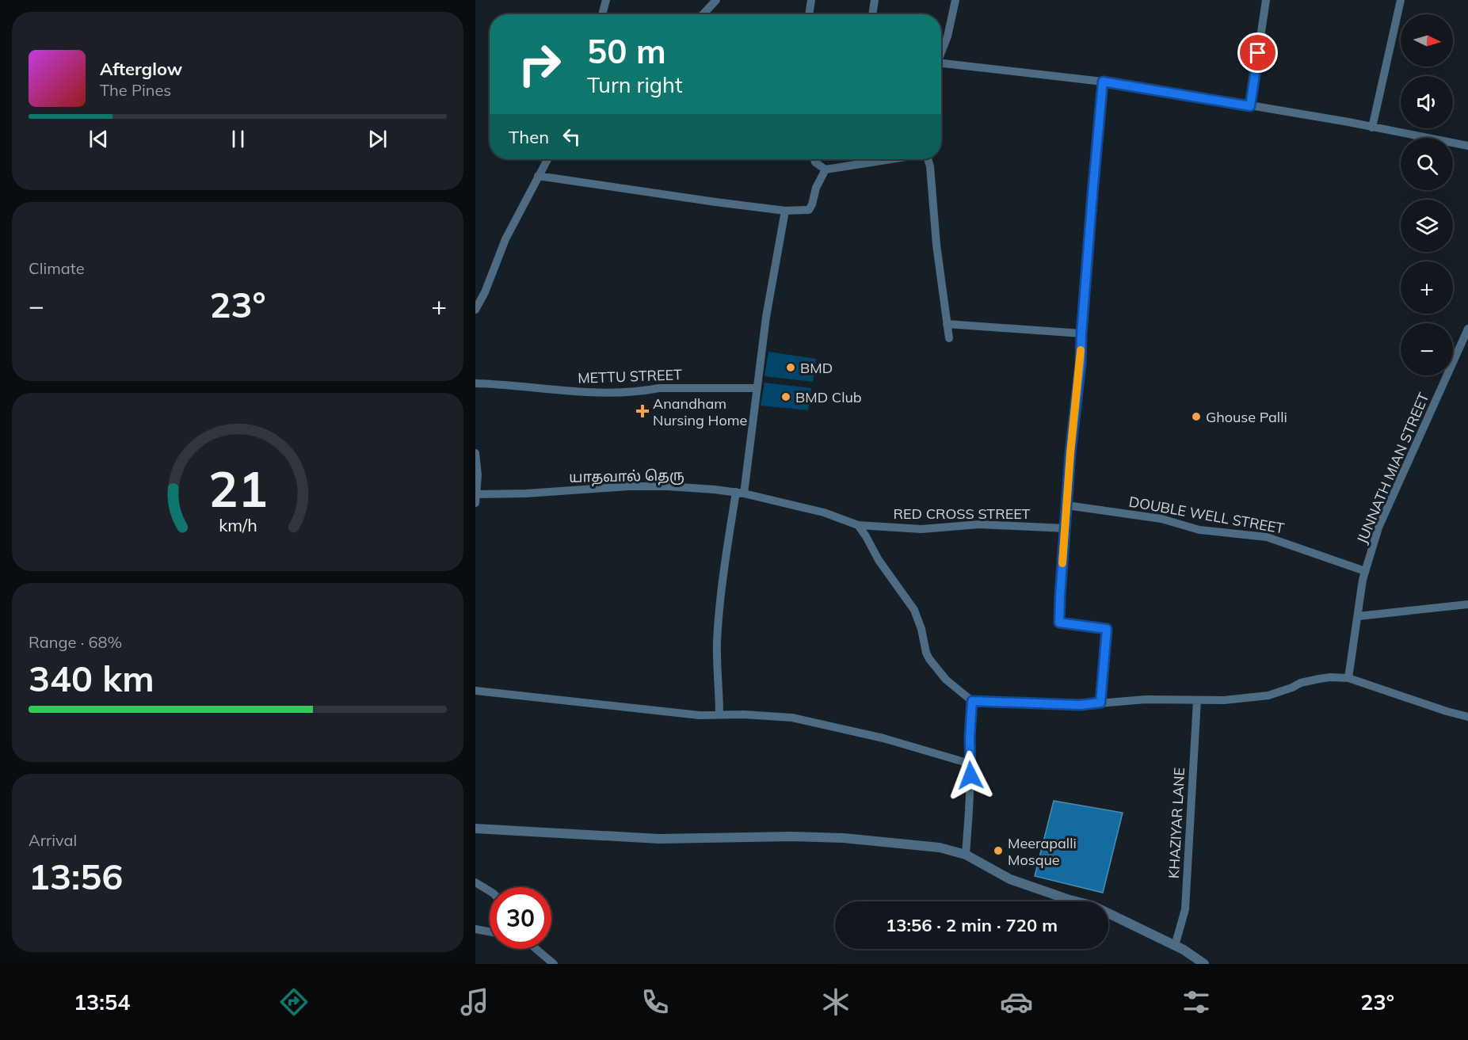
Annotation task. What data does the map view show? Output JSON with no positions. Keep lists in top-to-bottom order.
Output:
{
  "streets": {
    "street": [
      "METTU STREET",
      "JUNNATH MIAN STREET",
      "யாதவால் தெரு",
      "RED CROSS STREET",
      "DOUBLE WELL STREET",
      "KHAZIYAR LANE"
    ]
  },
  "crossings": [
    ["JUNNATH MIAN STREET", "DOUBLE WELL STREET"],
    ["யாதவால் தெரு", "RED CROSS STREET"]
  ],
  "places": {
    "other": [
      "BMD",
      "BMD Club",
      "Ghouse Palli",
      "Meerapalli Mosque"
    ],
    "health": ["Anandham Nursing Home"]
  },
  "north": "right",
  "page": {
    "map_buttons": ["+", "−"],
    "turn": ["50 m", "Turn right"],
    "song": ["Afterglow", "The Pines"],
    "then": "Then",
    "tile": [
      "Climate",
      ["Range · 68%", "340 km"],
      ["Arrival", "13:56"]
    ],
    "heat": ["−", "23°", "+"],
    "limit": "30",
    "trip": "13:56 · 2 min · 720 m",
    "tabs": ["13:54", "23°"],
    "gauge": ["21", "km/h"]
  }
}
